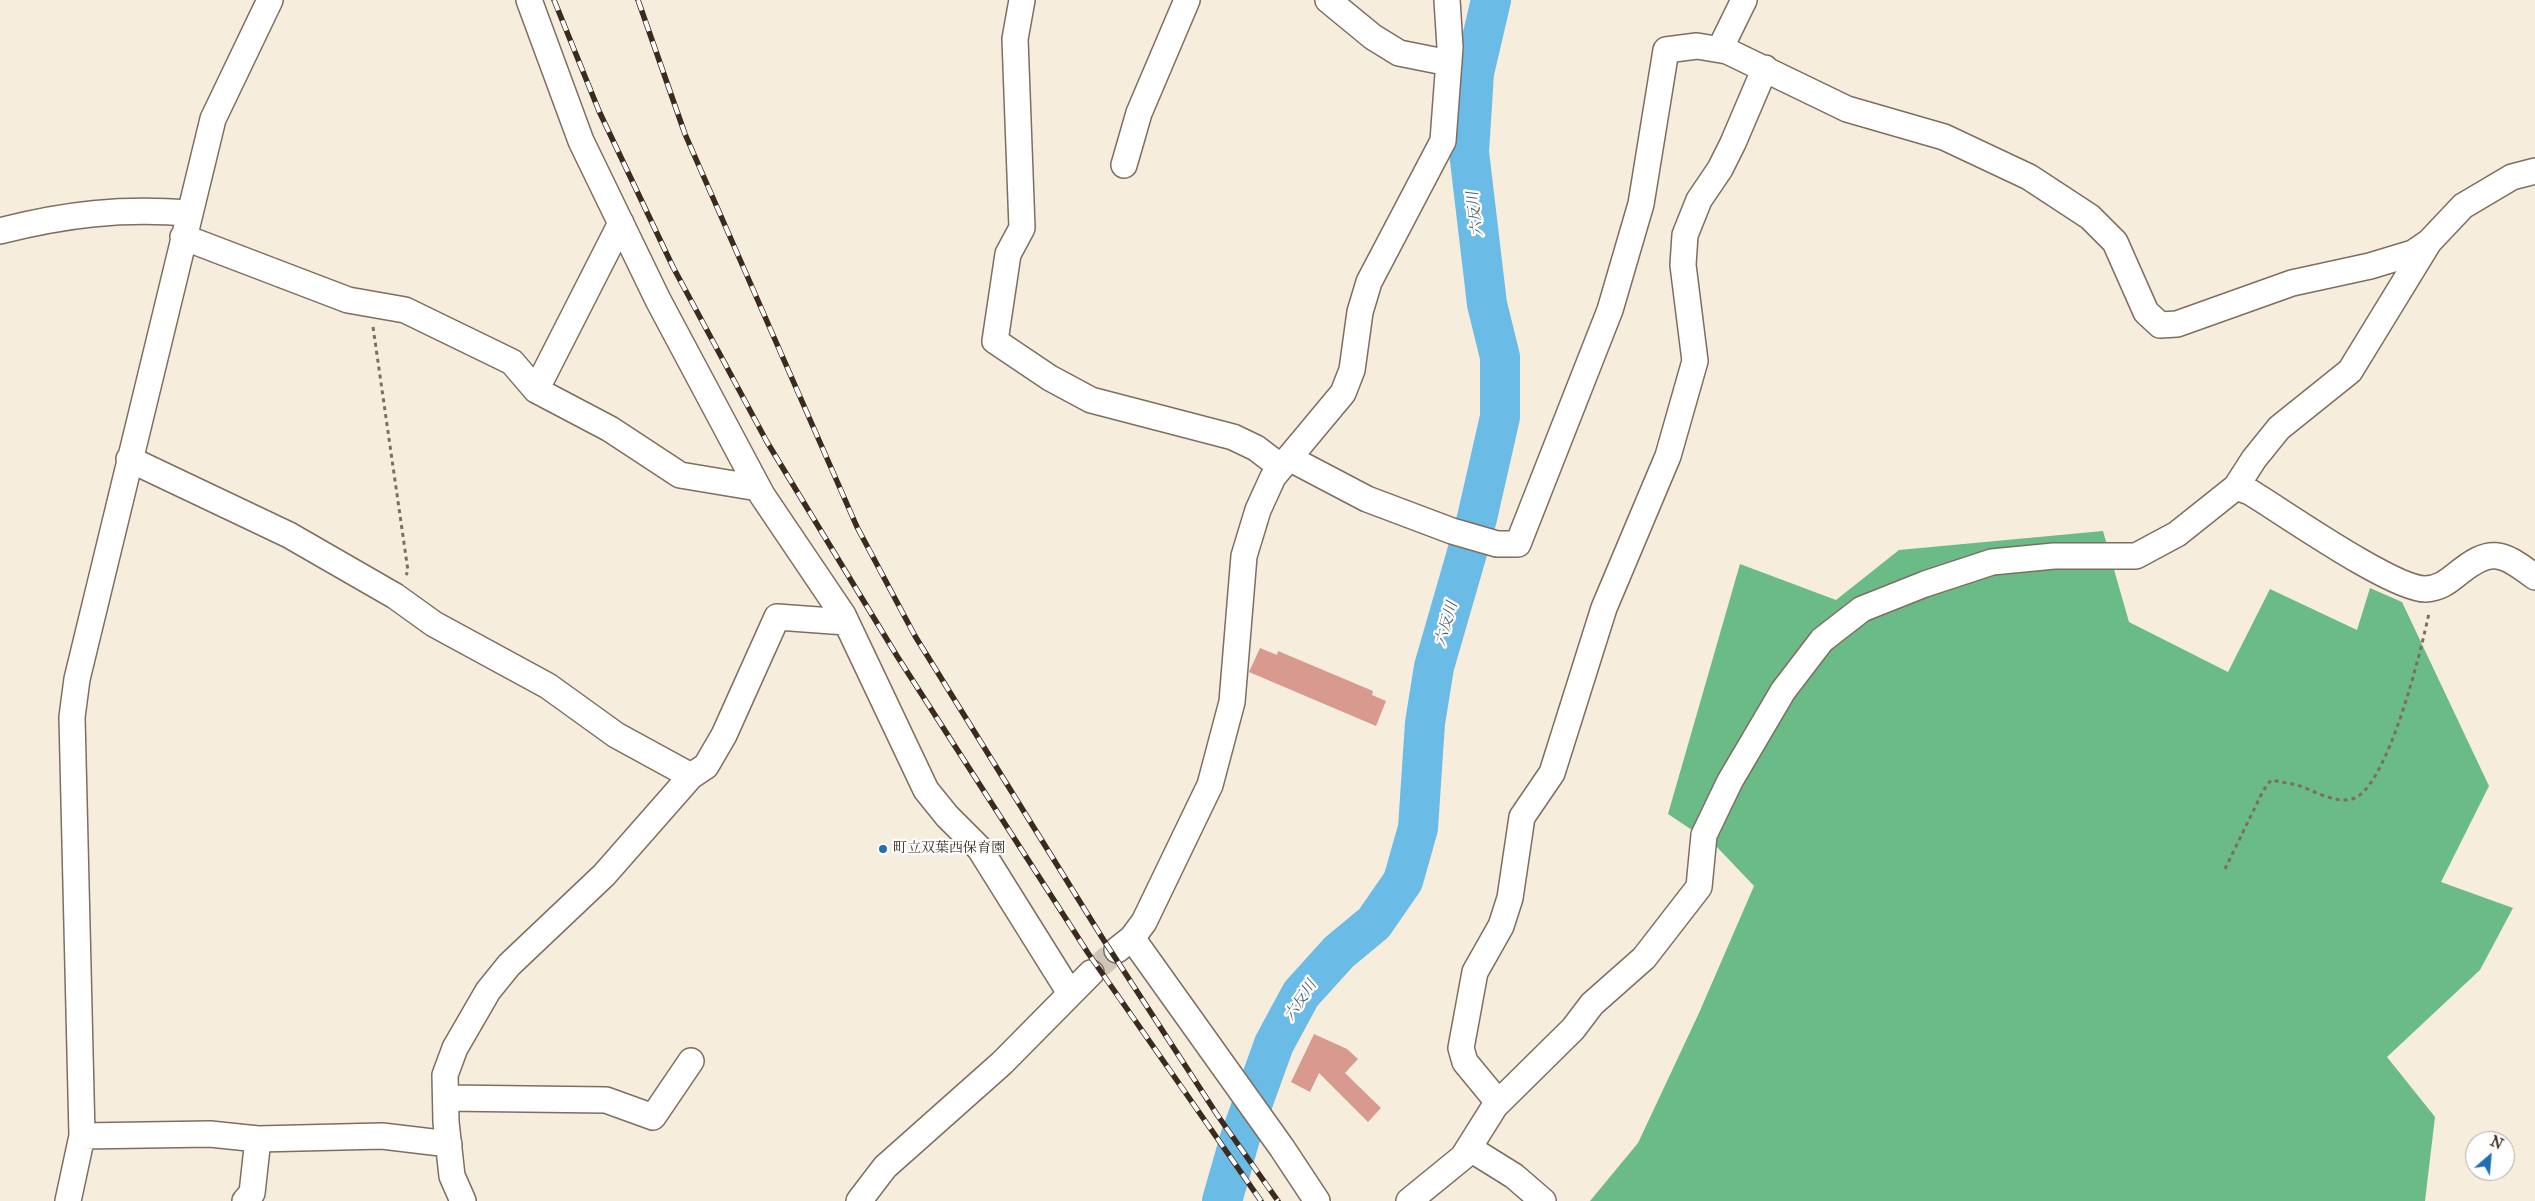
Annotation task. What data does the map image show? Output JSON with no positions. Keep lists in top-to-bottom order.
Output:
{
  "water": ["六反川"],
  "places": ["町立双葉西保育園"],
  "north": "top right"
}
